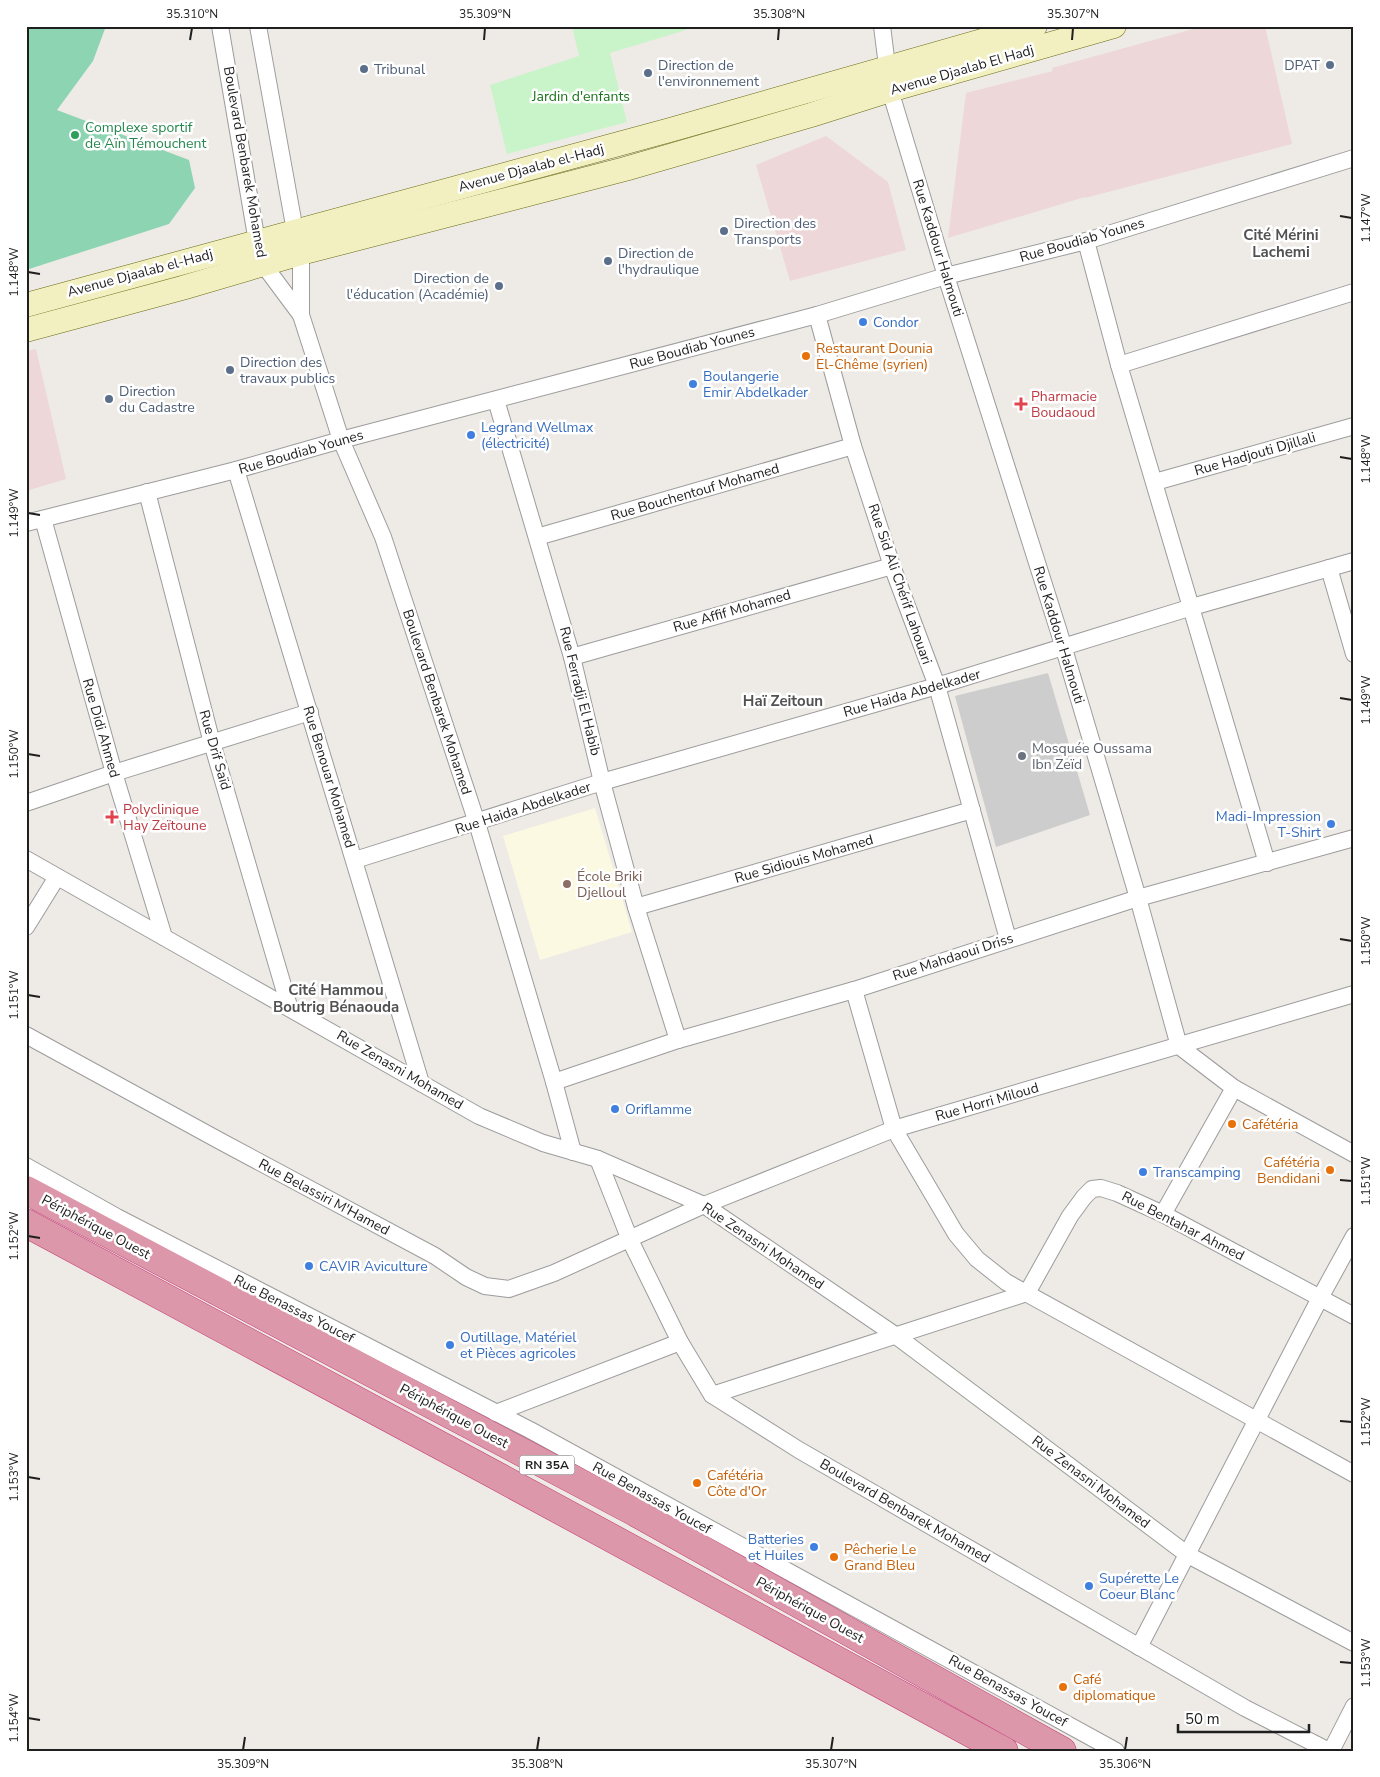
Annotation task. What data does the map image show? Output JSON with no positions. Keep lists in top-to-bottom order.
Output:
{
  "streets": {
    "highway": ["Périphérique Ouest", "RN 35A"],
    "main road": ["Avenue Djaalab El Hadj", "Avenue Djaalab el-Hadj"],
    "street": [
      "Boulevard Benbarek Mohamed",
      "Rue Boudiab Younes",
      "Rue Kaddour Halmouti",
      "Rue Hadjouti Djillali",
      "Rue Bouchentouf Mohamed",
      "Rue Sid Ali Chérif Lahouari",
      "Rue Affif Mohamed",
      "Rue Ferradji El Habib",
      "Rue Haida Abdelkader",
      "Rue Didi Ahmed",
      "Rue Drif Saïd",
      "Rue Benouar Mohamed",
      "Rue Sidiouis Mohamed",
      "Rue Mahdaoui Driss",
      "Rue Zenasni Mohamed",
      "Rue Horri Miloud",
      "Rue Belassiri M'Hamed",
      "Rue Bentahar Ahmed",
      "Rue Benassas Youcef"
    ]
  },
  "crossings": [
    ["Avenue Djaalab El Hadj", "Avenue Djaalab el-Hadj"],
    ["Avenue Djaalab El Hadj", "Rue Kaddour Halmouti"],
    ["Boulevard Benbarek Mohamed", "Avenue Djaalab el-Hadj"],
    ["Boulevard Benbarek Mohamed", "Rue Boudiab Younes"],
    ["Boulevard Benbarek Mohamed", "Rue Haida Abdelkader"],
    ["Boulevard Benbarek Mohamed", "Rue Mahdaoui Driss"],
    ["Boulevard Benbarek Mohamed", "Rue Zenasni Mohamed"],
    ["Boulevard Benbarek Mohamed", "Rue Horri Miloud"],
    ["Boulevard Benbarek Mohamed", "Rue Belassiri M'Hamed"],
    ["Avenue Djaalab el-Hadj", "Rue Kaddour Halmouti"],
    ["Rue Boudiab Younes", "Rue Kaddour Halmouti"],
    ["Rue Boudiab Younes", "Rue Sid Ali Chérif Lahouari"],
    ["Rue Boudiab Younes", "Rue Ferradji El Habib"],
    ["Rue Boudiab Younes", "Rue Didi Ahmed"],
    ["Rue Boudiab Younes", "Rue Drif Saïd"],
    ["Rue Boudiab Younes", "Rue Benouar Mohamed"],
    ["Rue Kaddour Halmouti", "Rue Haida Abdelkader"],
    ["Rue Kaddour Halmouti", "Rue Mahdaoui Driss"],
    ["Rue Kaddour Halmouti", "Rue Horri Miloud"],
    ["Rue Bouchentouf Mohamed", "Rue Sid Ali Chérif Lahouari"],
    ["Rue Bouchentouf Mohamed", "Rue Ferradji El Habib"],
    ["Rue Sid Ali Chérif Lahouari", "Rue Affif Mohamed"],
    ["Rue Sid Ali Chérif Lahouari", "Rue Haida Abdelkader"],
    ["Rue Sid Ali Chérif Lahouari", "Rue Sidiouis Mohamed"],
    ["Rue Sid Ali Chérif Lahouari", "Rue Mahdaoui Driss"],
    ["Rue Affif Mohamed", "Rue Ferradji El Habib"],
    ["Rue Ferradji El Habib", "Rue Haida Abdelkader"],
    ["Rue Ferradji El Habib", "Rue Sidiouis Mohamed"],
    ["Rue Ferradji El Habib", "Rue Mahdaoui Driss"],
    ["Rue Haida Abdelkader", "Rue Benouar Mohamed"],
    ["Rue Didi Ahmed", "Rue Zenasni Mohamed"],
    ["Rue Drif Saïd", "Rue Zenasni Mohamed"],
    ["Rue Benouar Mohamed", "Rue Zenasni Mohamed"],
    ["Rue Zenasni Mohamed", "Rue Horri Miloud"],
    ["Rue Horri Miloud", "Rue Belassiri M'Hamed"]
  ],
  "districts": ["Cité Mérini Lachemi", "Haï Zeitoun", "Cité Hammou Boutrig Bénaouda"],
  "parks": ["Jardin d'enfants"],
  "places": {
    "other": [
      "DPAT",
      "Tribunal",
      "Direction de l'environnement",
      "Complexe sportif de Aïn Témouchent",
      "Direction des Transports",
      "Direction de l'hydraulique",
      "Direction de l'éducation (Académie)",
      "Condor",
      "Restaurant Dounia El-Chême (syrien)",
      "Direction des travaux publics",
      "Boulangerie Emir Abdelkader",
      "Direction du Cadastre",
      "Legrand Wellmax (électricité)",
      "Mosquée Oussama Ibn Zeïd",
      "Madi-Impression T-Shirt",
      "École Briki Djelloul",
      "Oriflamme",
      "Cafétéria",
      "Cafétéria Bendidani",
      "Transcamping",
      "CAVIR Aviculture",
      "Outillage, Matériel et Pièces agricoles",
      "Cafétéria Côte d'Or",
      "Batteries et Huiles",
      "Pêcherie Le Grand Bleu",
      "Supérette Le Coeur Blanc",
      "Café diplomatique"
    ],
    "health": ["Pharmacie Boudaoud", "Polyclinique Hay Zeïtoune"]
  },
  "scale_bar": "50 m",
  "coordinates": [
    "35.310°N",
    "35.309°N",
    "35.308°N",
    "35.307°N",
    "1.147°W",
    "1.148°W",
    "1.149°W",
    "1.150°W",
    "1.151°W",
    "1.152°W",
    "1.153°W",
    "1.154°W",
    "35.306°N"
  ]
}
